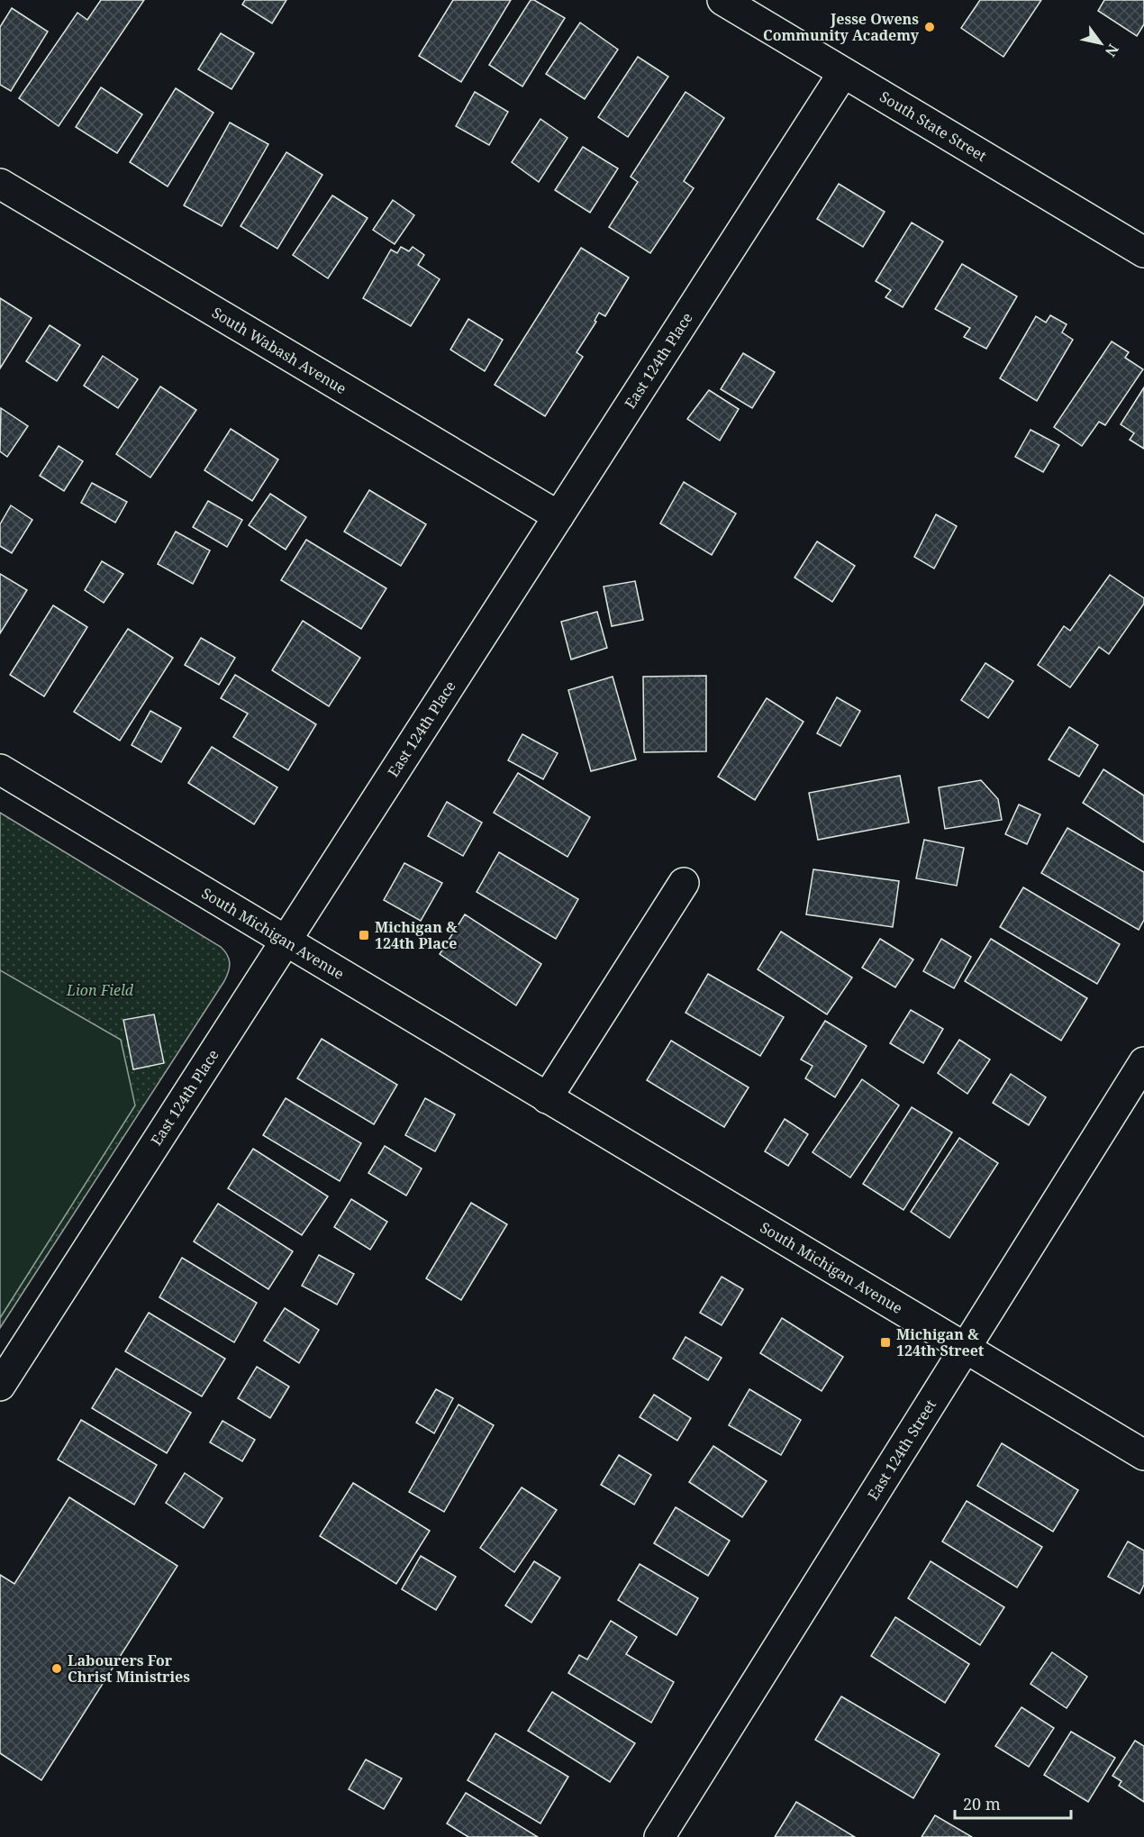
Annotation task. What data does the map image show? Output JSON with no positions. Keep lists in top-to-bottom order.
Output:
{
  "streets": {
    "street": [
      "South State Street",
      "South Wabash Avenue",
      "East 124th Place",
      "South Michigan Avenue",
      "East 124th Street"
    ]
  },
  "crossings": [
    ["South State Street", "East 124th Place"],
    ["South Wabash Avenue", "East 124th Place"],
    ["East 124th Place", "South Michigan Avenue"],
    ["South Michigan Avenue", "East 124th Street"]
  ],
  "parks": ["Lion Field"],
  "places": {
    "other": ["Jesse Owens Community Academy", "Labourers For Christ Ministries"],
    "transit": ["Michigan & 124th Place", "Michigan & 124th Street"]
  },
  "scale_bar": "20 m",
  "north": "bottom right"
}
